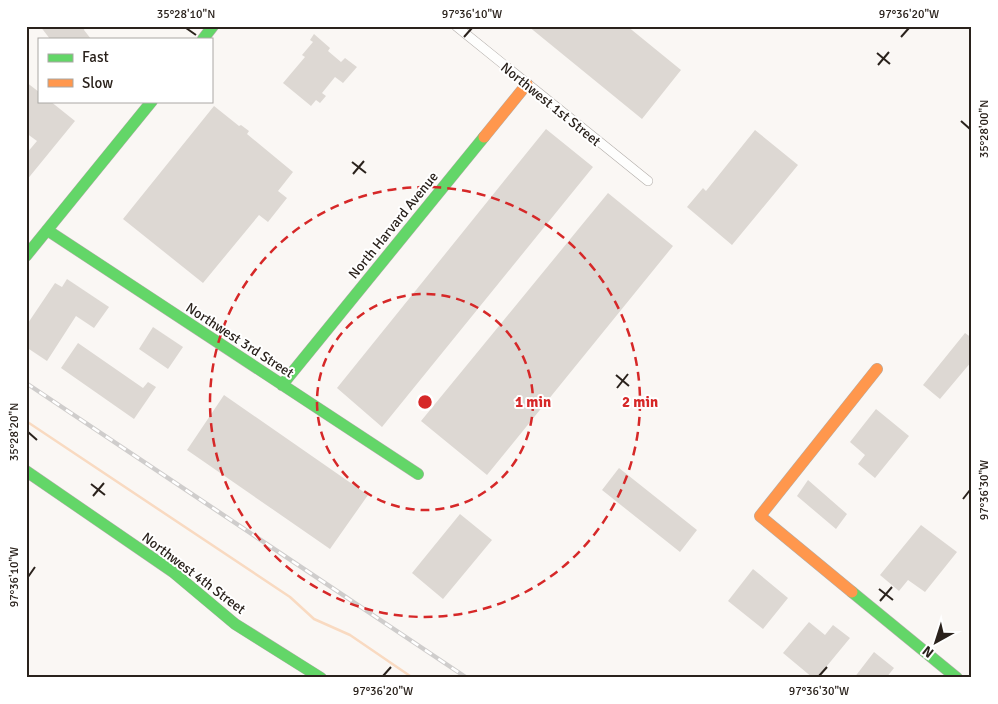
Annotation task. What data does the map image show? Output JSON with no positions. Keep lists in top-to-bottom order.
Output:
{
  "streets": {
    "street": [
      "Northwest 1st Street",
      "North Harvard Avenue",
      "Northwest 3rd Street",
      "Northwest 4th Street"
    ]
  },
  "crossings": [
    ["Northwest 1st Street", "North Harvard Avenue"],
    ["North Harvard Avenue", "Northwest 3rd Street"]
  ],
  "legend": ["Fast", "Slow"],
  "north": "bottom left",
  "coordinates": [
    "35°28'10\"N",
    "97°36'10\"W",
    "97°36'20\"W",
    "35°28'00\"N",
    "35°28'20\"N",
    "97°36'30\"W"
  ],
  "rings": ["1 min", "2 min"]
}
